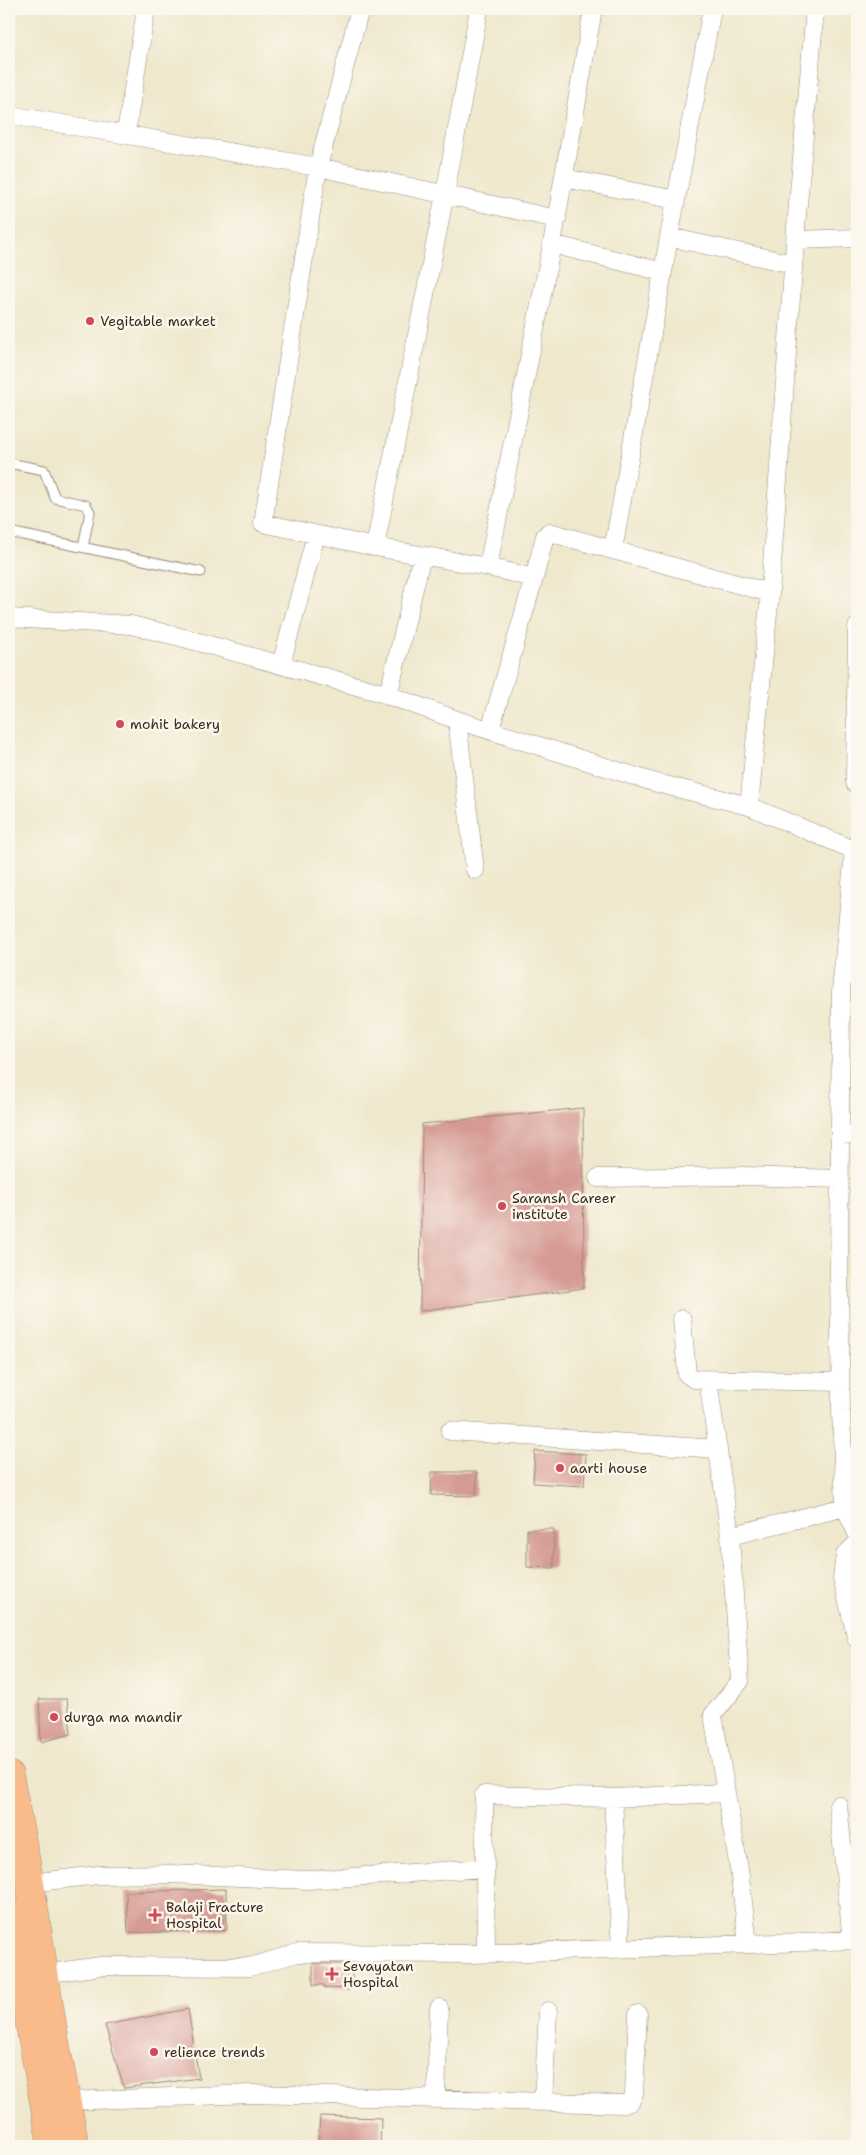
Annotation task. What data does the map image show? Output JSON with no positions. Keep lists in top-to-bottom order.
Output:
{
  "places": {
    "other": [
      "Vegitable market",
      "mohit bakery",
      "Saransh Career institute",
      "aarti house",
      "durga ma mandir",
      "relience trends"
    ],
    "health": ["Balaji Fracture Hospital", "Sevayatan Hospital"]
  }
}
